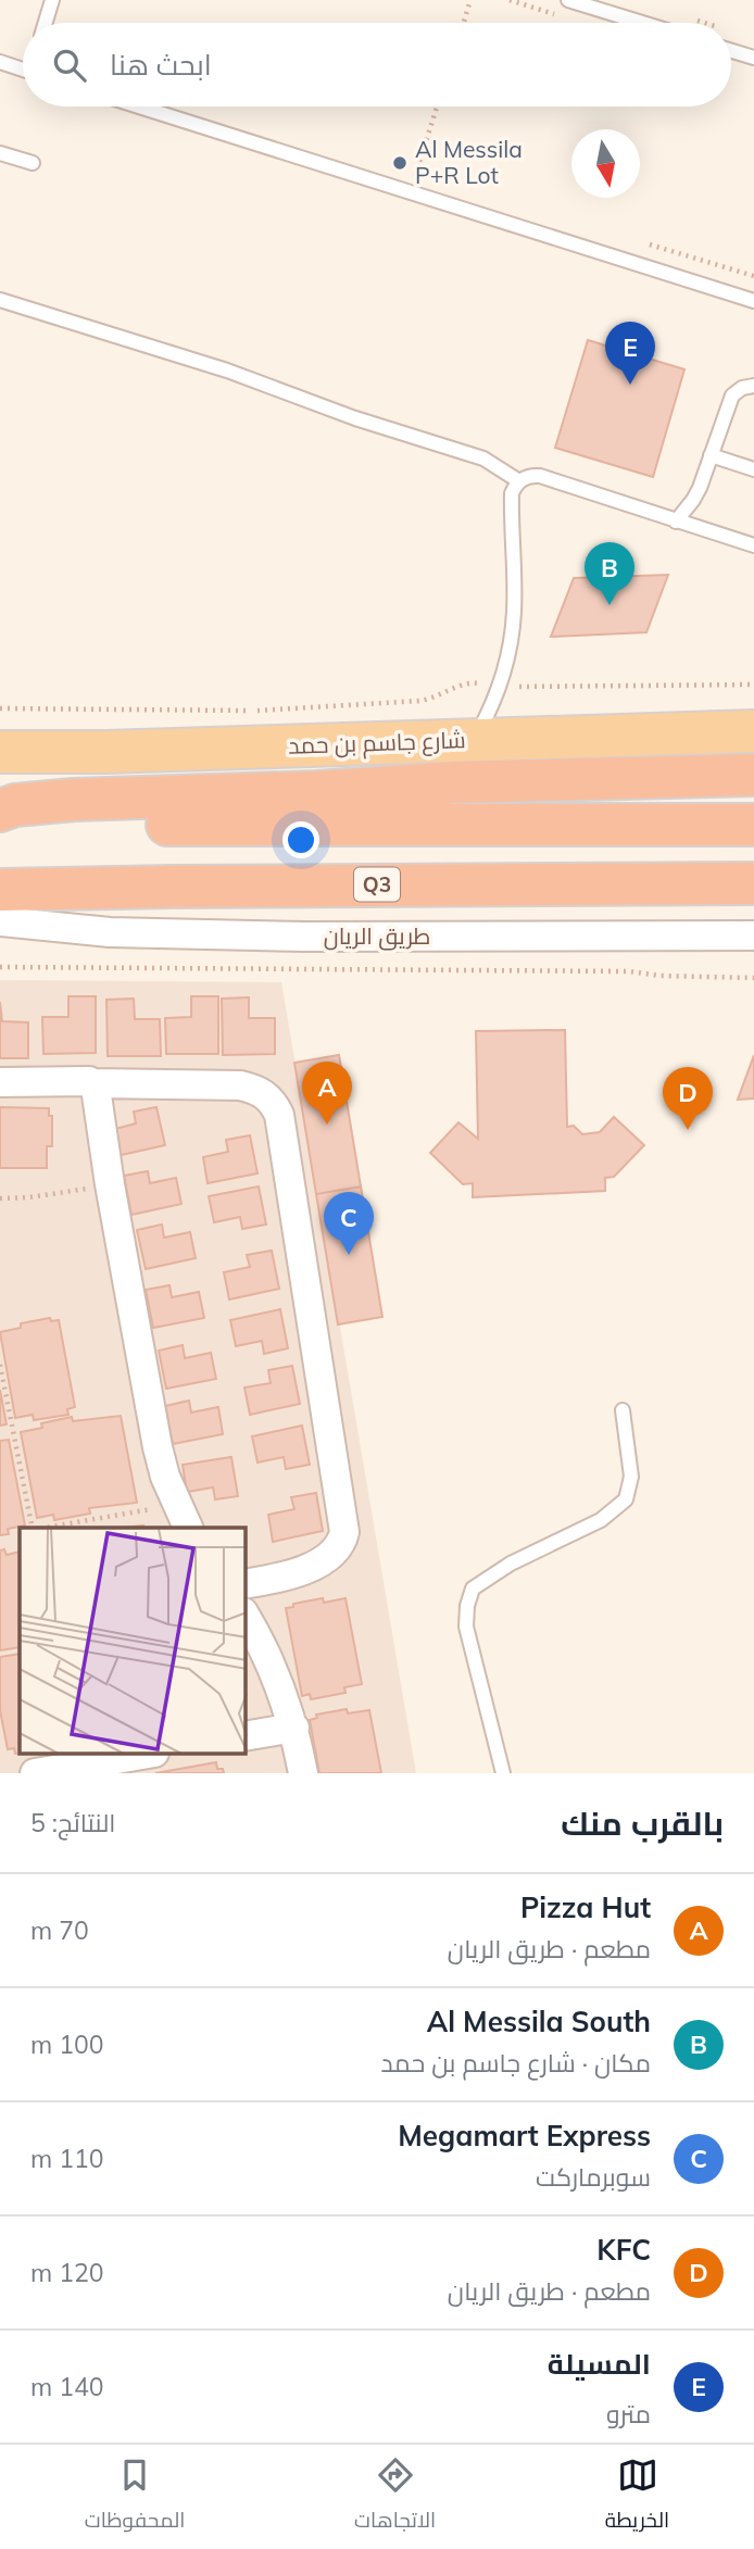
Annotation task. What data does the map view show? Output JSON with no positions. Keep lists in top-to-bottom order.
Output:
{
  "streets": {
    "highway": ["Q3"],
    "main road": ["شارع جاسم بن حمد"],
    "street": ["طريق الريان"]
  },
  "places": ["Al Messila P+R Lot"],
  "north": "bottom",
  "page": {
    "search": "ابحث هنا",
    "pins": [
      "E",
      "B",
      "A",
      "D",
      "C"
    ],
    "heading": ["بالقرب منك", "النتائج: 5"],
    "list": [
      {
        "mark": "A",
        "name": "Pizza Hut",
        "note": "مطعم · طريق الريان",
        "value": "70 m"
      },
      {
        "mark": "B",
        "name": "Al Messila South",
        "note": "مكان · شارع جاسم بن حمد",
        "value": "100 m"
      },
      {
        "mark": "C",
        "name": "Megamart Express",
        "note": "سوبرماركت",
        "value": "110 m"
      },
      {
        "mark": "D",
        "name": "KFC",
        "note": "مطعم · طريق الريان",
        "value": "120 m"
      },
      {
        "mark": "E",
        "name": "المسيلة",
        "note": "مترو",
        "value": "140 m"
      }
    ],
    "nav": ["الخريطة", "الاتجاهات", "المحفوظات"]
  }
}
